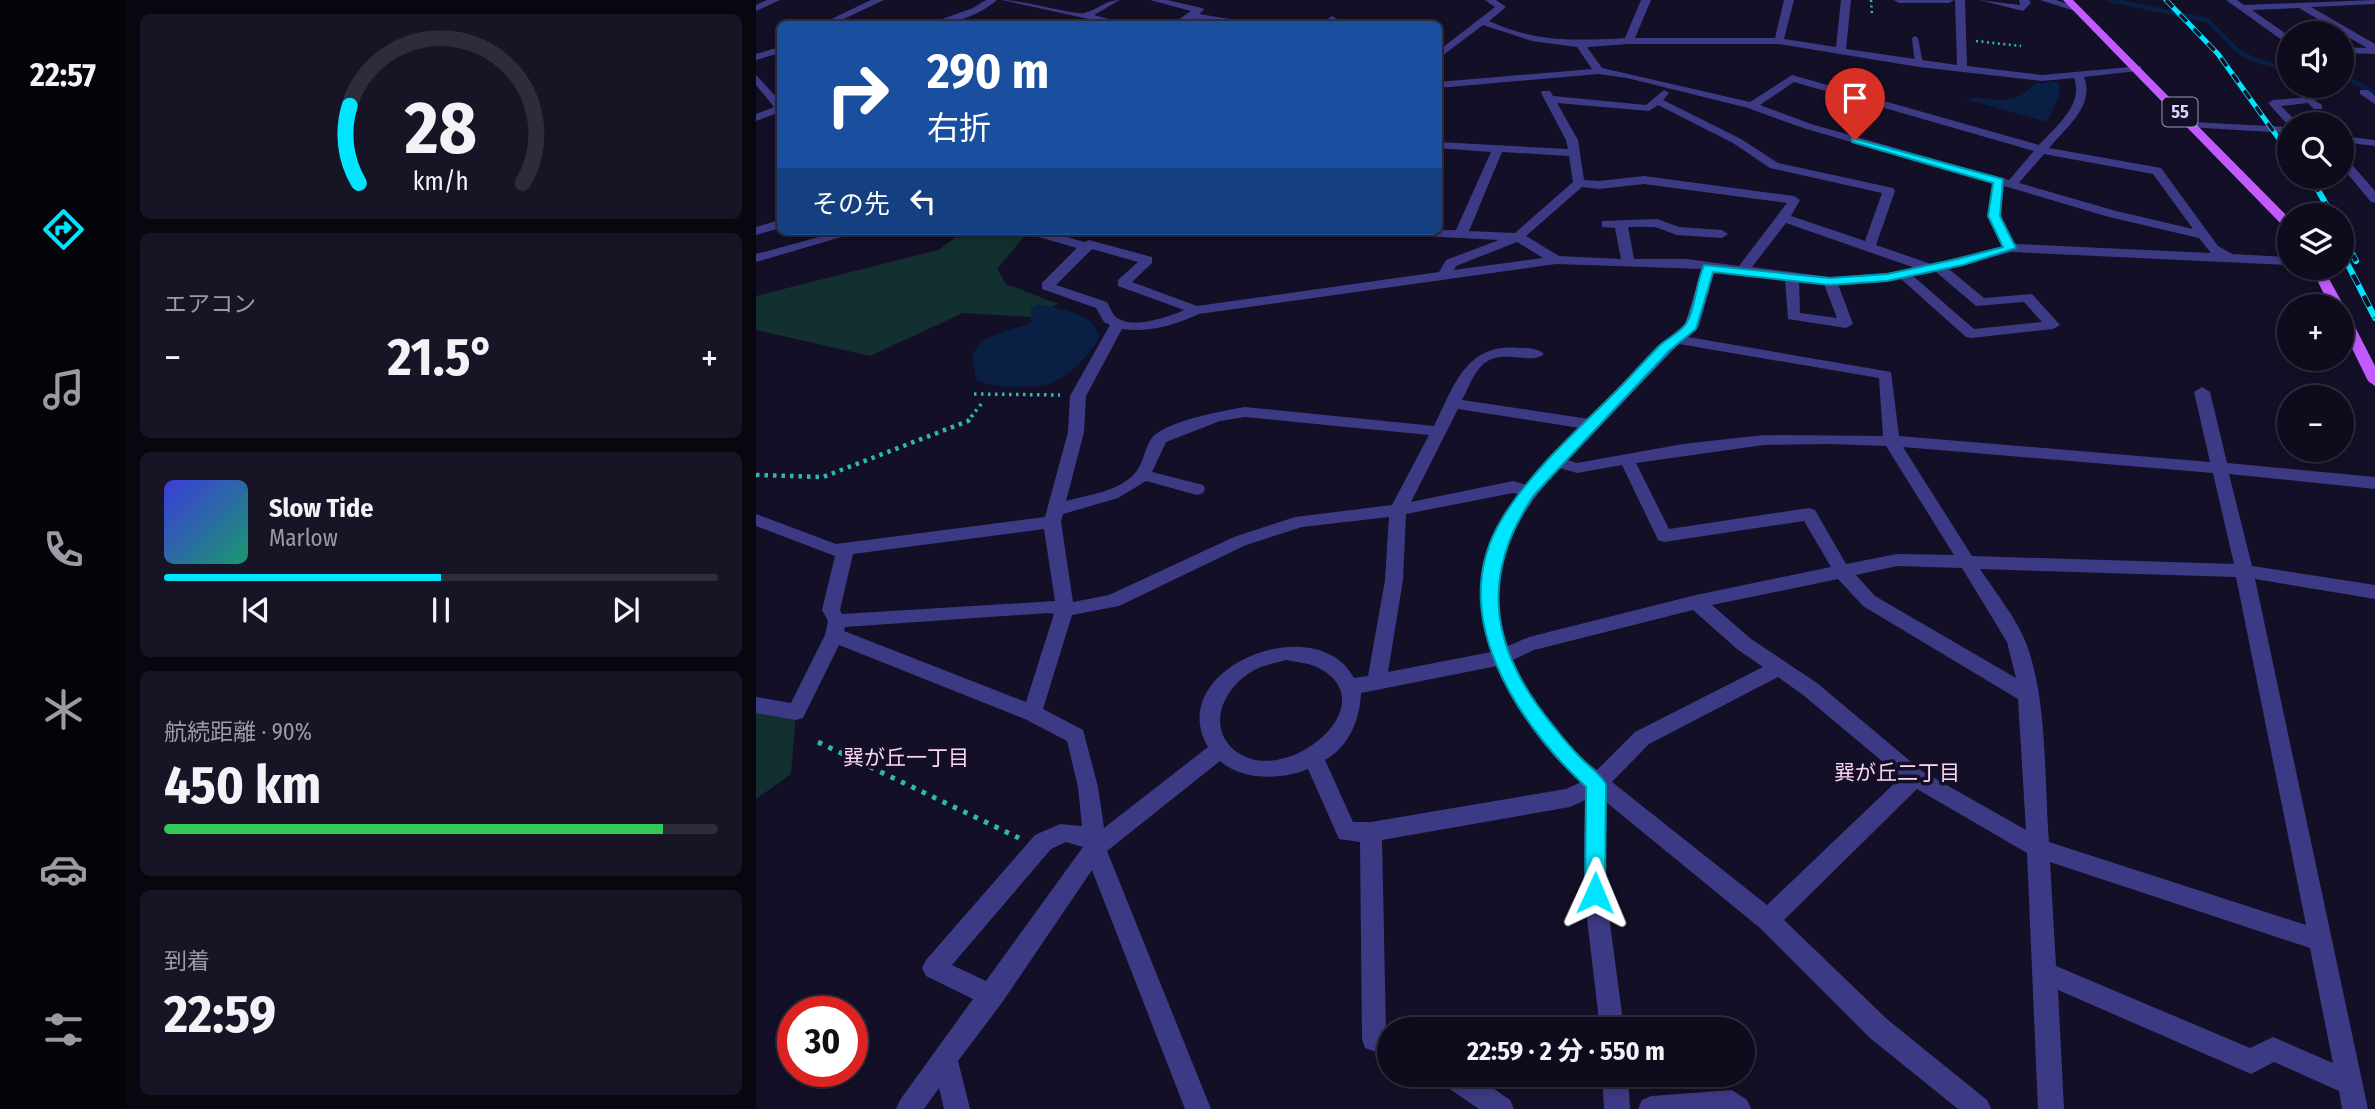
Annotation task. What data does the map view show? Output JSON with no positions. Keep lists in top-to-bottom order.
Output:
{
  "streets": {
    "main road": ["55"]
  },
  "districts": ["巽が丘一丁目", "巽が丘二丁目"],
  "page": {
    "tabs": "22:57",
    "map_buttons": ["+", "−"],
    "turn": ["290 m", "右折"],
    "then": "その先",
    "tile": [
      "エアコン",
      ["航続距離 · 90%", "450 km"],
      ["到着", "22:59"]
    ],
    "heat": ["−", "21.5°", "+"],
    "song": ["Slow Tide", "Marlow"],
    "limit": "30",
    "trip": "22:59 · 2 分 · 550 m",
    "gauge": ["28", "km/h"]
  }
}
